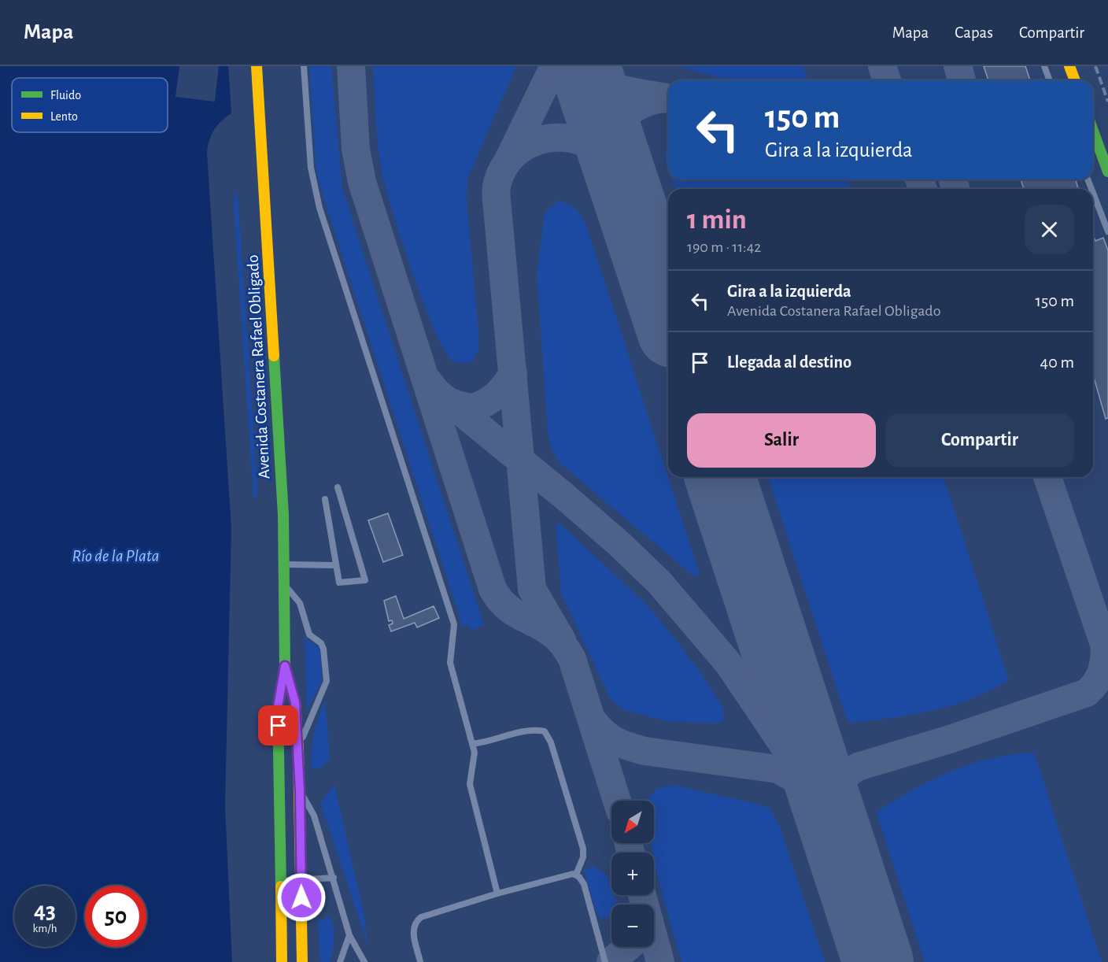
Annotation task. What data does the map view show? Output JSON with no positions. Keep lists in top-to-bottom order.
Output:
{
  "streets": {
    "main road": ["Avenida Costanera Rafael Obligado"]
  },
  "water": ["Río de la Plata"],
  "legend": ["Fluido", "Lento"],
  "north": "bottom left",
  "page": {
    "header": "Mapa",
    "nav": ["Mapa", "Capas", "Compartir"],
    "turn": ["150 m", "Gira a la izquierda"],
    "heading": ["1 min", "190 m · 11:42"],
    "list": [
      {
        "name": "Gira a la izquierda",
        "note": "Avenida Costanera Rafael Obligado",
        "value": "150 m"
      },
      {
        "name": "Llegada al destino",
        "value": "40 m"
      }
    ],
    "buttons": ["Salir", "Compartir"],
    "map_buttons": ["+", "−"],
    "speed": "43 km/h",
    "limit": "50"
  }
}
